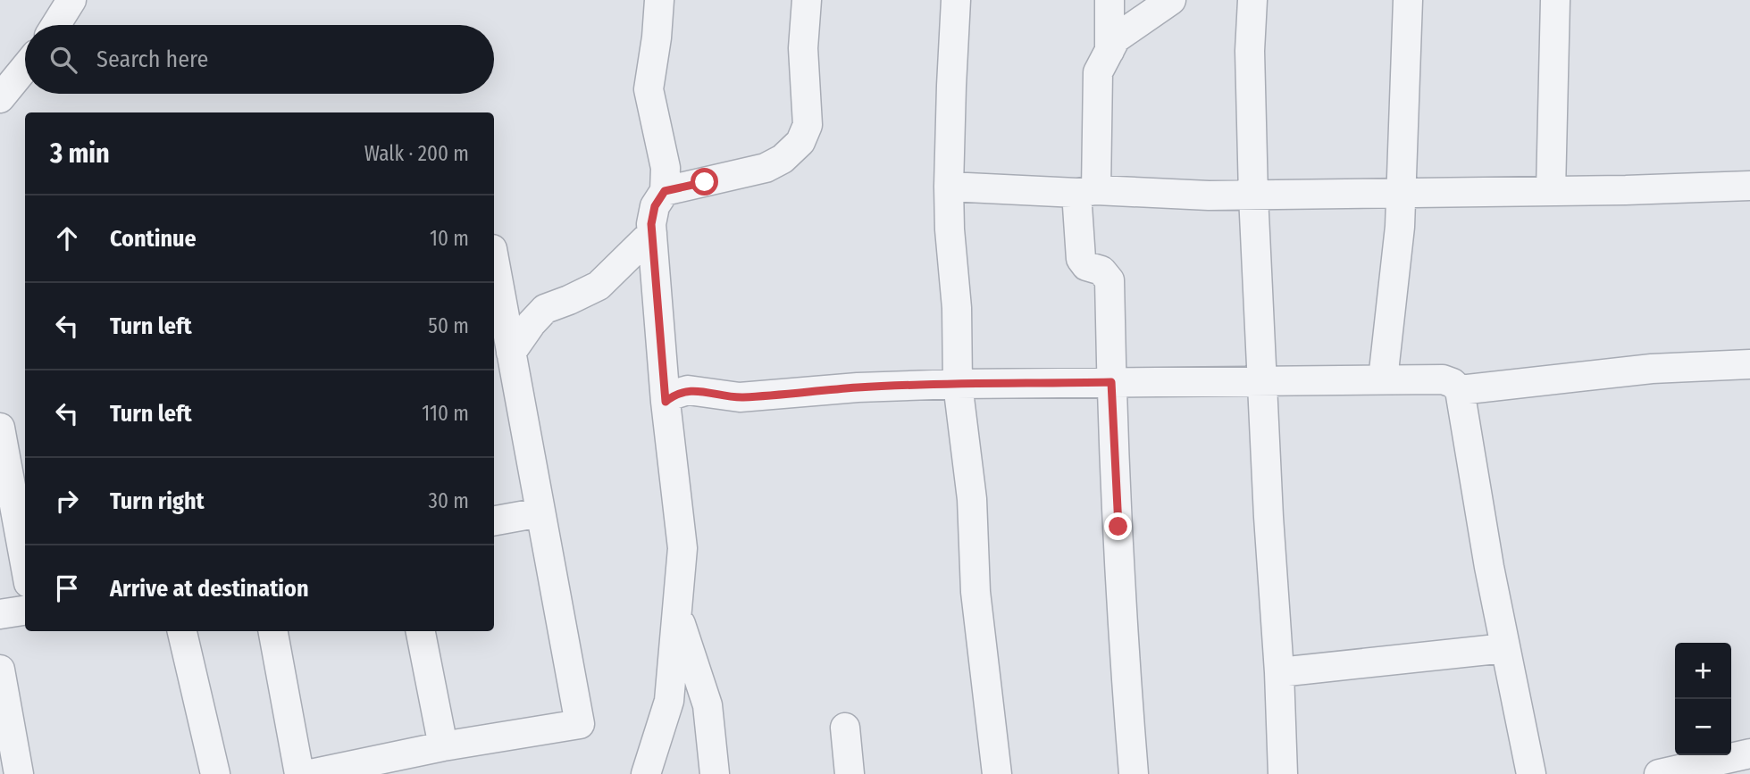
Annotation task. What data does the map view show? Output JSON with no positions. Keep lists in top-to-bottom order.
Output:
{
  "page": {
    "search": "Search here",
    "heading": ["3 min", "Walk · 200 m"],
    "list": [
      ["Continue", "10 m"],
      ["Turn left", "50 m"],
      ["Turn left", "110 m"],
      ["Turn right", "30 m"],
      "Arrive at destination"
    ],
    "map_buttons": ["+", "−"]
  }
}
